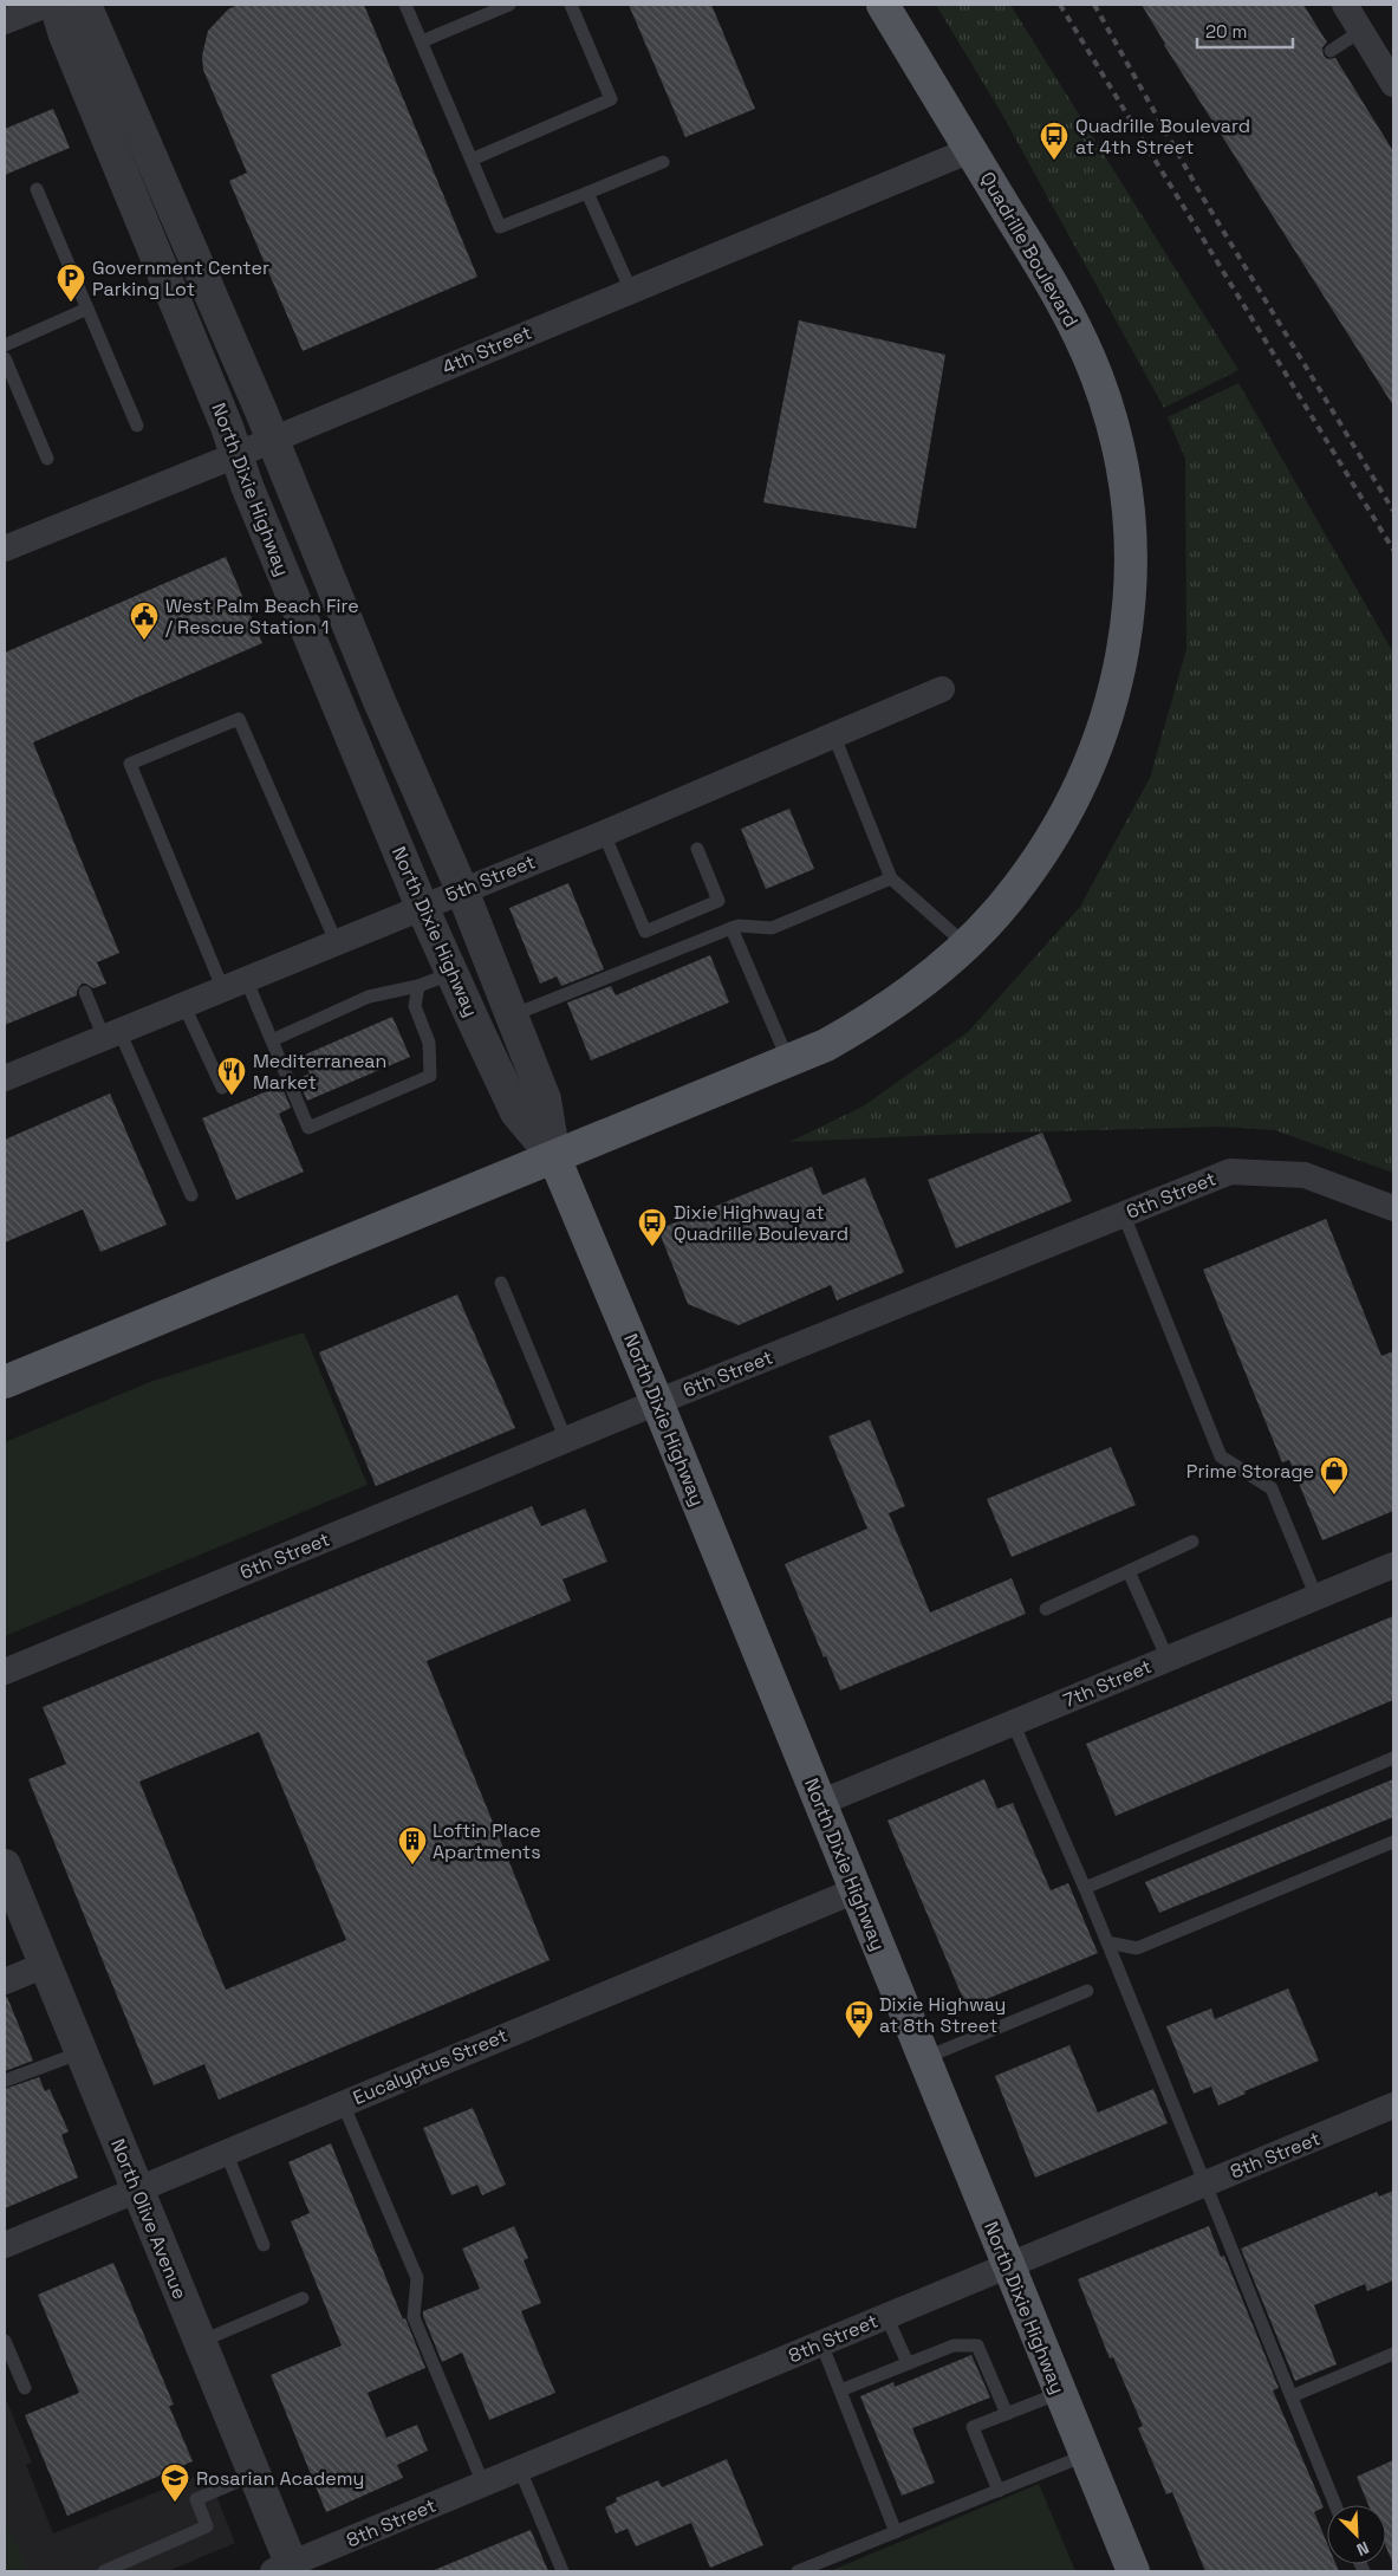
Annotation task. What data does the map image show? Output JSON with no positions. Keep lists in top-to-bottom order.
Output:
{
  "streets": {
    "main road": ["Quadrille Boulevard", "North Dixie Highway"],
    "street": [
      "4th Street",
      "5th Street",
      "6th Street",
      "7th Street",
      "Eucalyptus Street",
      "8th Street",
      "North Olive Avenue"
    ]
  },
  "crossings": [
    ["Quadrille Boulevard", "4th Street"],
    ["Quadrille Boulevard", "North Dixie Highway"],
    ["4th Street", "North Dixie Highway"],
    ["North Dixie Highway", "5th Street"],
    ["North Dixie Highway", "6th Street"],
    ["North Dixie Highway", "7th Street"],
    ["North Dixie Highway", "Eucalyptus Street"],
    ["North Dixie Highway", "8th Street"],
    ["Eucalyptus Street", "North Olive Avenue"],
    ["8th Street", "North Olive Avenue"]
  ],
  "places": {
    "bus stop": ["Quadrille Boulevard at 4th Street", "Dixie Highway at Quadrille Boulevard", "Dixie Highway at 8th Street"],
    "parking": ["Government Center Parking Lot"],
    "public building": ["West Palm Beach Fire / Rescue Station 1"],
    "restaurant": ["Mediterranean Market"],
    "shop": ["Prime Storage"],
    "building": ["Loftin Place Apartments"],
    "school or university": ["Rosarian Academy"]
  },
  "scale_bar": "20 m",
  "north": "bottom right"
}
